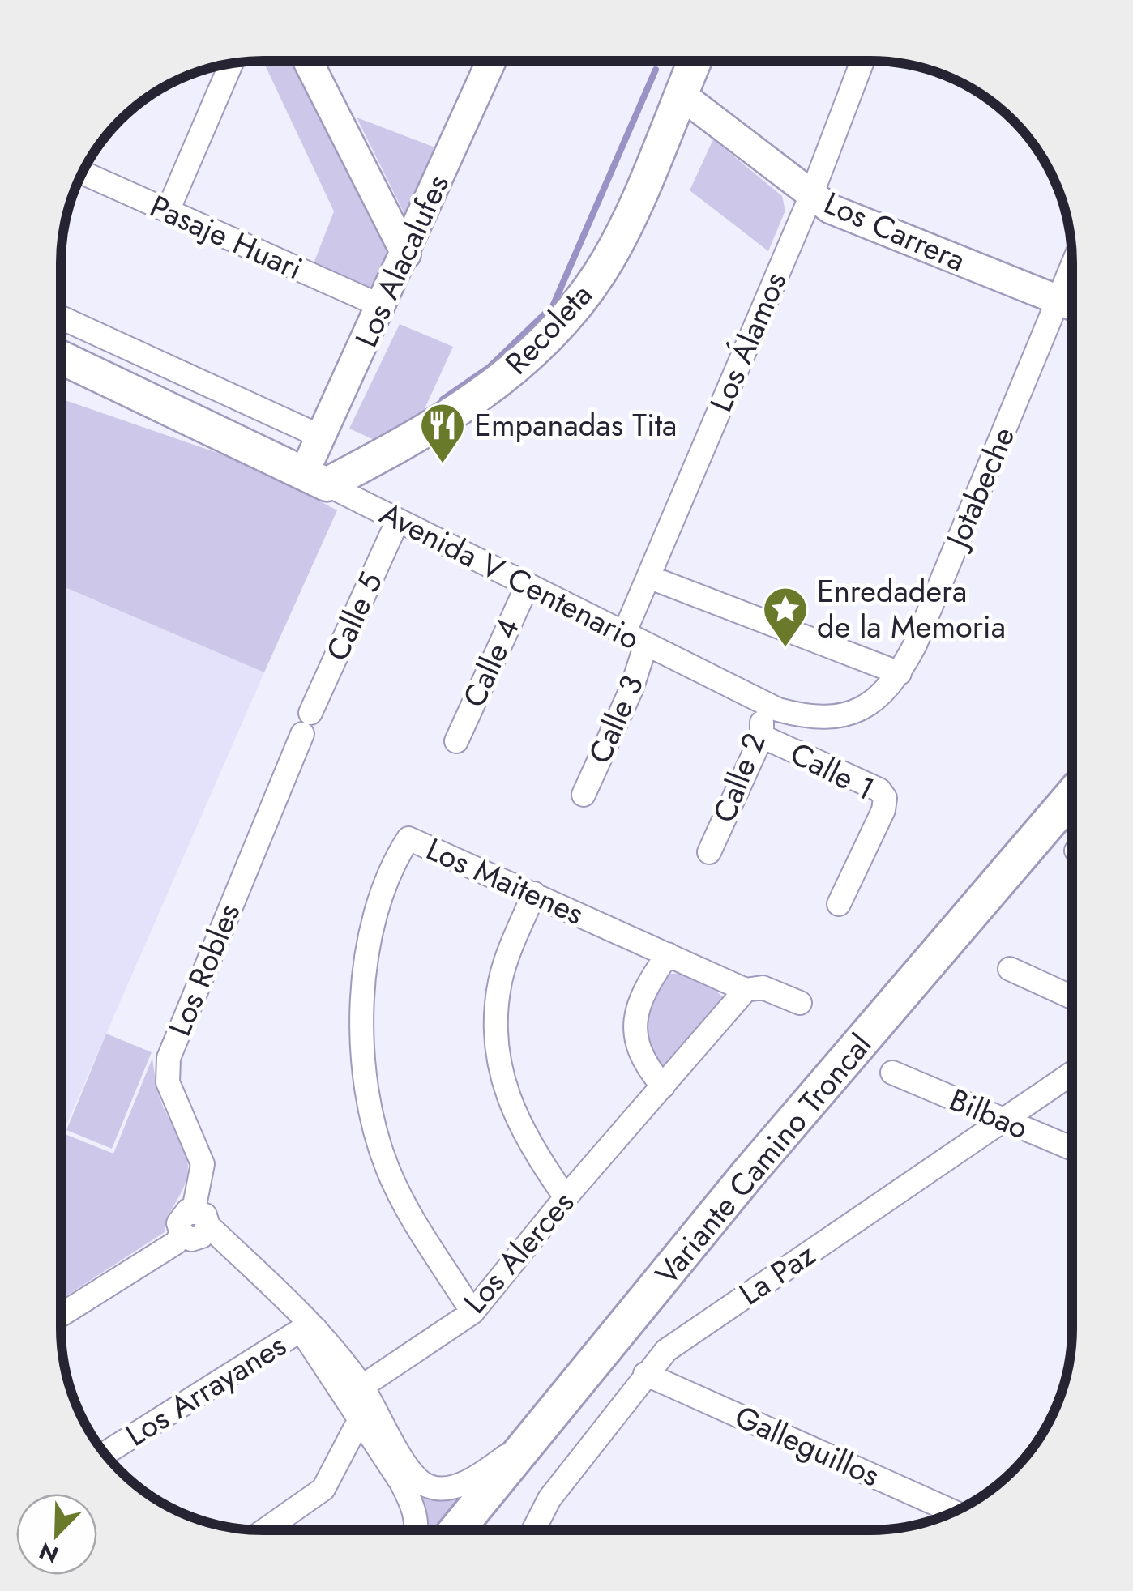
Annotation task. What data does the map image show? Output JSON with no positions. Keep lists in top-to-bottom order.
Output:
{
  "streets": {
    "main road": ["Recoleta", "Avenida V Centenario", "Variante Camino Troncal"],
    "street": [
      "Los Carrera",
      "Pasaje Huari",
      "Los Alacalufes",
      "Los Álamos",
      "Jotabeche",
      "Calle 5",
      "Calle 4",
      "Calle 3",
      "Calle 1",
      "Calle 2",
      "Los Maitenes",
      "Los Robles",
      "Bilbao",
      "Los Alerces",
      "La Paz",
      "Los Arrayanes",
      "Galleguillos"
    ]
  },
  "crossings": [
    ["Los Carrera", "Recoleta"],
    ["Los Carrera", "Los Álamos"],
    ["Los Carrera", "Jotabeche"],
    ["Pasaje Huari", "Los Alacalufes"],
    ["Los Alacalufes", "Recoleta"],
    ["Los Alacalufes", "Avenida V Centenario"],
    ["Recoleta", "Avenida V Centenario"],
    ["Los Álamos", "Avenida V Centenario"],
    ["Jotabeche", "Avenida V Centenario"],
    ["Jotabeche", "Calle 2"],
    ["Avenida V Centenario", "Calle 5"],
    ["Avenida V Centenario", "Calle 4"],
    ["Avenida V Centenario", "Calle 3"],
    ["Avenida V Centenario", "Calle 2"],
    ["Calle 5", "Los Robles"],
    ["Calle 1", "Calle 2"],
    ["Los Maitenes", "Los Alerces"],
    ["Bilbao", "La Paz"],
    ["La Paz", "Galleguillos"]
  ],
  "places": {
    "restaurant": ["Empanadas Tita"],
    "place": ["Enredadera de la Memoria"]
  },
  "north": "bottom left"
}
